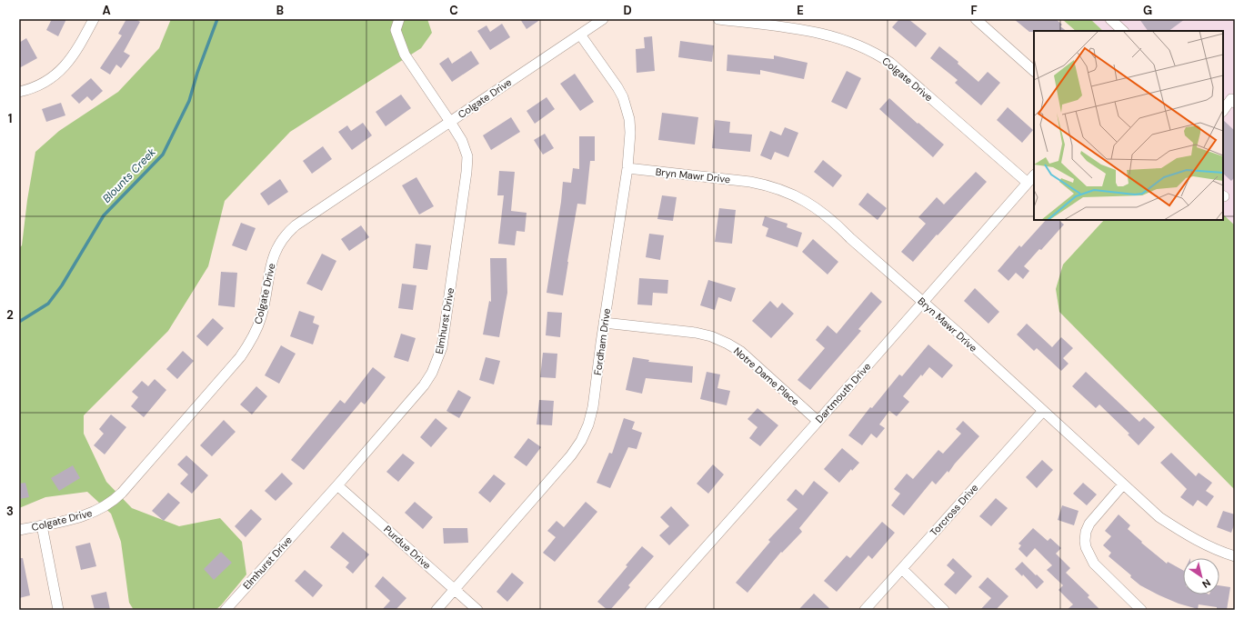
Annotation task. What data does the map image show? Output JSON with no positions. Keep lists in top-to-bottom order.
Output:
{
  "streets": {
    "street": [
      "Colgate Drive",
      "Bryn Mawr Drive",
      "Elmhurst Drive",
      "Fordham Drive",
      "Notre Dame Place",
      "Dartmouth Drive",
      "Torcross Drive",
      "Purdue Drive"
    ]
  },
  "crossings": [
    ["Colgate Drive", "Elmhurst Drive"],
    ["Colgate Drive", "Fordham Drive"],
    ["Colgate Drive", "Dartmouth Drive"],
    ["Bryn Mawr Drive", "Fordham Drive"],
    ["Bryn Mawr Drive", "Dartmouth Drive"],
    ["Bryn Mawr Drive", "Torcross Drive"],
    ["Elmhurst Drive", "Purdue Drive"],
    ["Fordham Drive", "Notre Dame Place"],
    ["Fordham Drive", "Purdue Drive"],
    ["Notre Dame Place", "Dartmouth Drive"]
  ],
  "water": ["Blounts Creek"],
  "north": "bottom right",
  "grid": {
    "columns": [
      "A",
      "B",
      "C",
      "D",
      "E",
      "F",
      "G"
    ],
    "rows": ["1", "2", "3"]
  }
}
